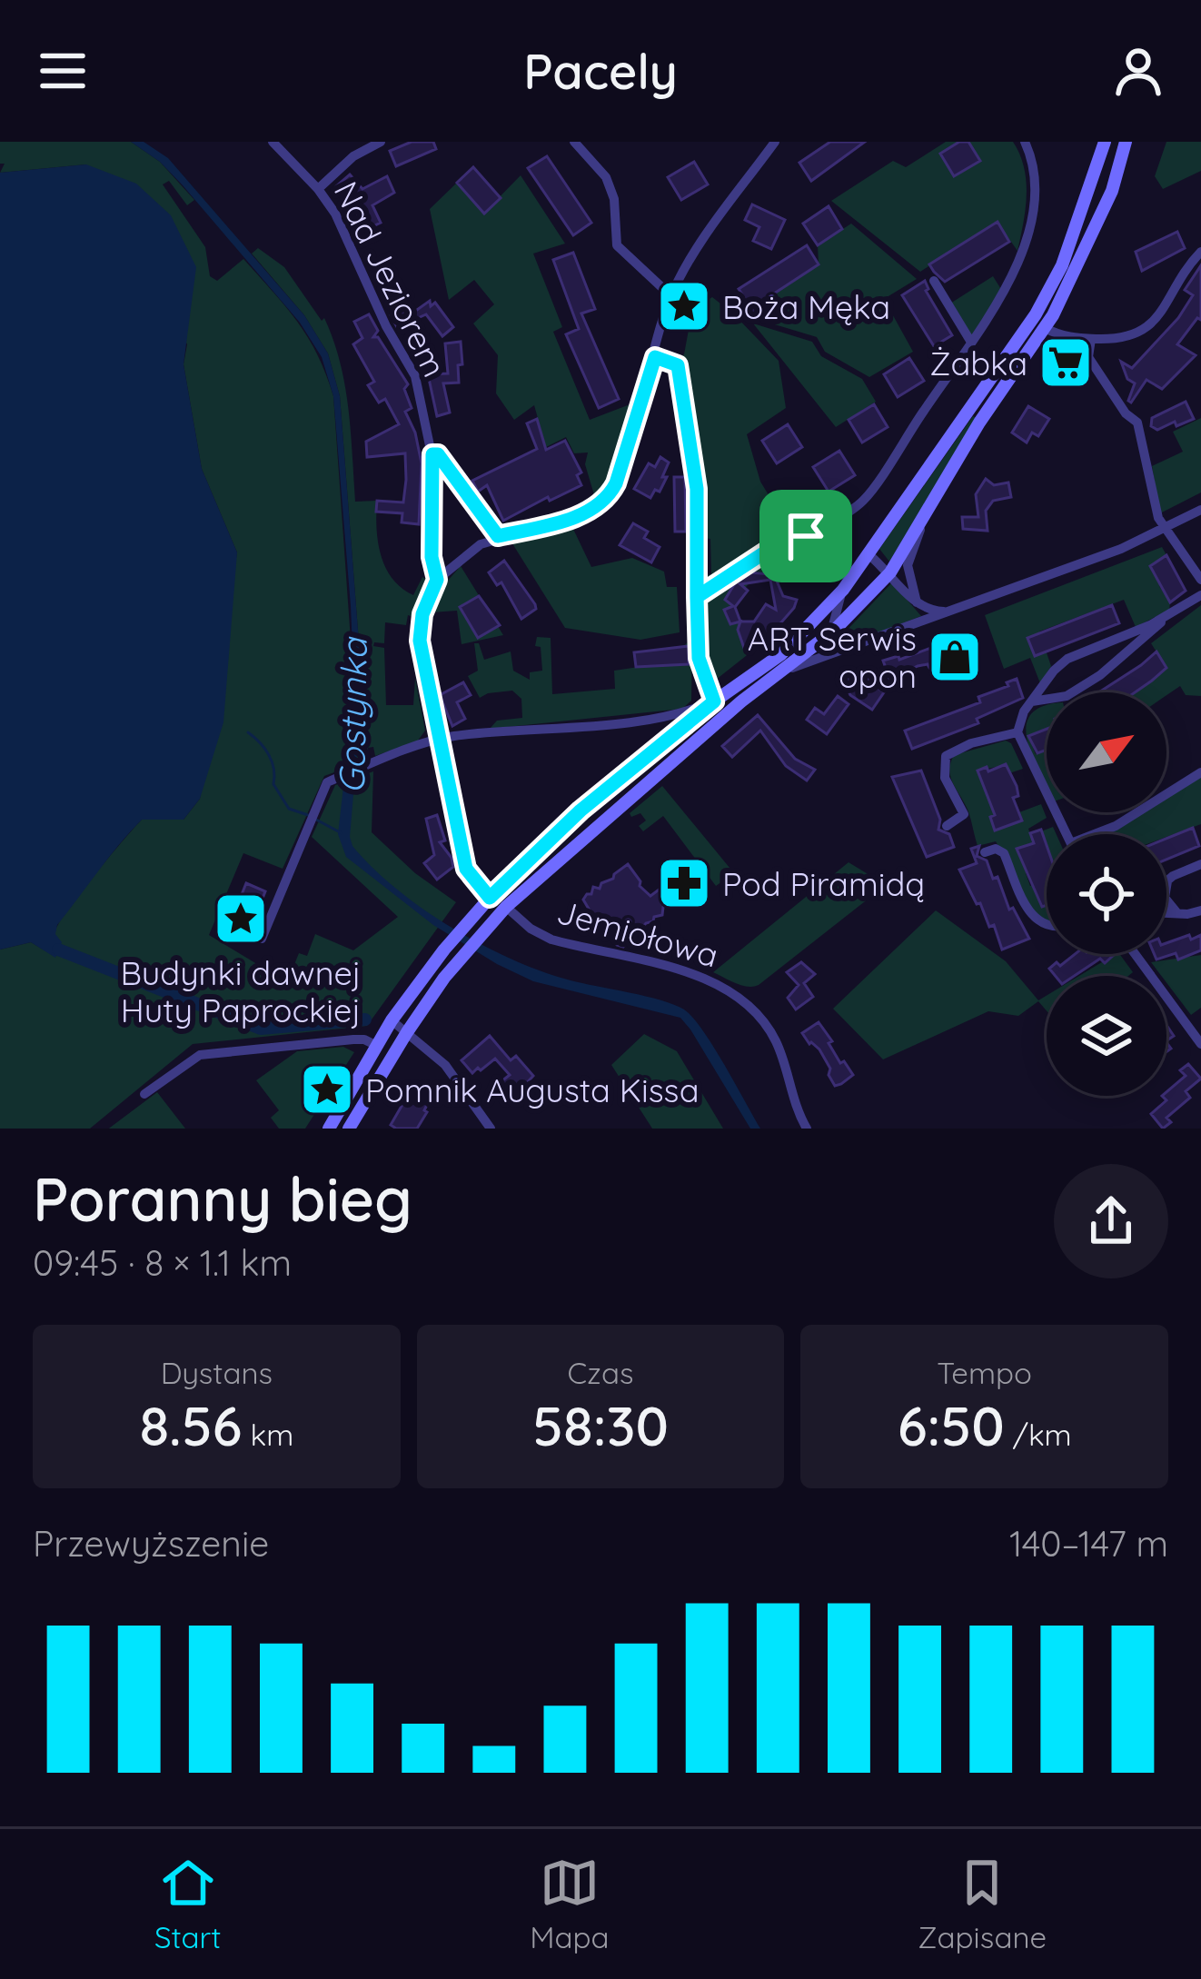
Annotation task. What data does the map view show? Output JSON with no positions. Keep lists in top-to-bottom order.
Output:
{
  "streets": {
    "street": ["Nad Jeziorem", "Jemiołowa"]
  },
  "water": ["Gostynka"],
  "places": {
    "place": ["Boża Męka", "Budynki dawnej Huty Paprockiej", "Pomnik Augusta Kissa"],
    "supermarket": ["Żabka"],
    "shop": ["ART Serwis opon"],
    "pharmacy": ["Pod Piramidą"]
  },
  "north": "top right",
  "page": {
    "header": "Pacely",
    "heading": ["Poranny bieg", "09:45 · 8 × 1.1 km"],
    "stats": [
      ["Dystans", "8.56 km"],
      ["Czas", "58:30"],
      ["Tempo", "6:50 /km"]
    ],
    "chart": ["Przewyższenie", "140–147 m"],
    "tabs": ["Start", "Mapa", "Zapisane"]
  }
}
